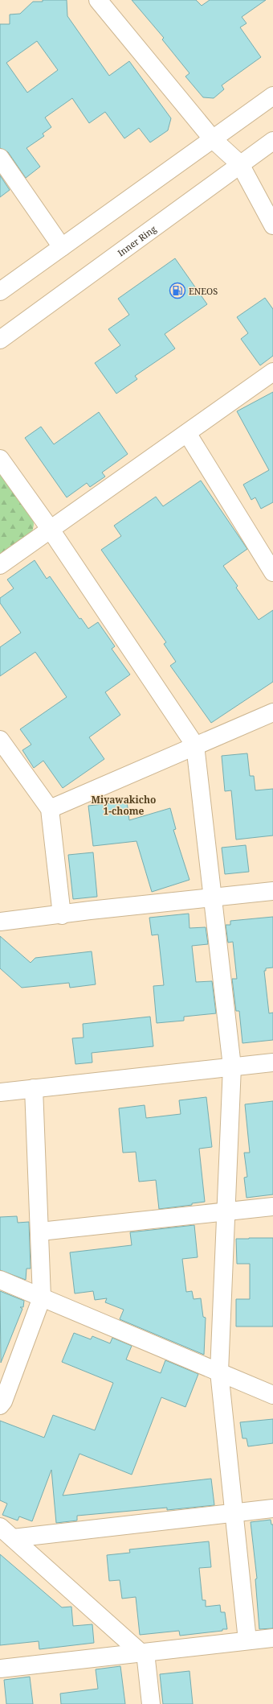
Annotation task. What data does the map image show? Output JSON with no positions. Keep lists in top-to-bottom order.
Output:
{
  "streets": {
    "street": ["Inner Ring"]
  },
  "districts": ["Miyawakicho 1-chome"],
  "places": {
    "fuel station": ["ENEOS"]
  }
}
